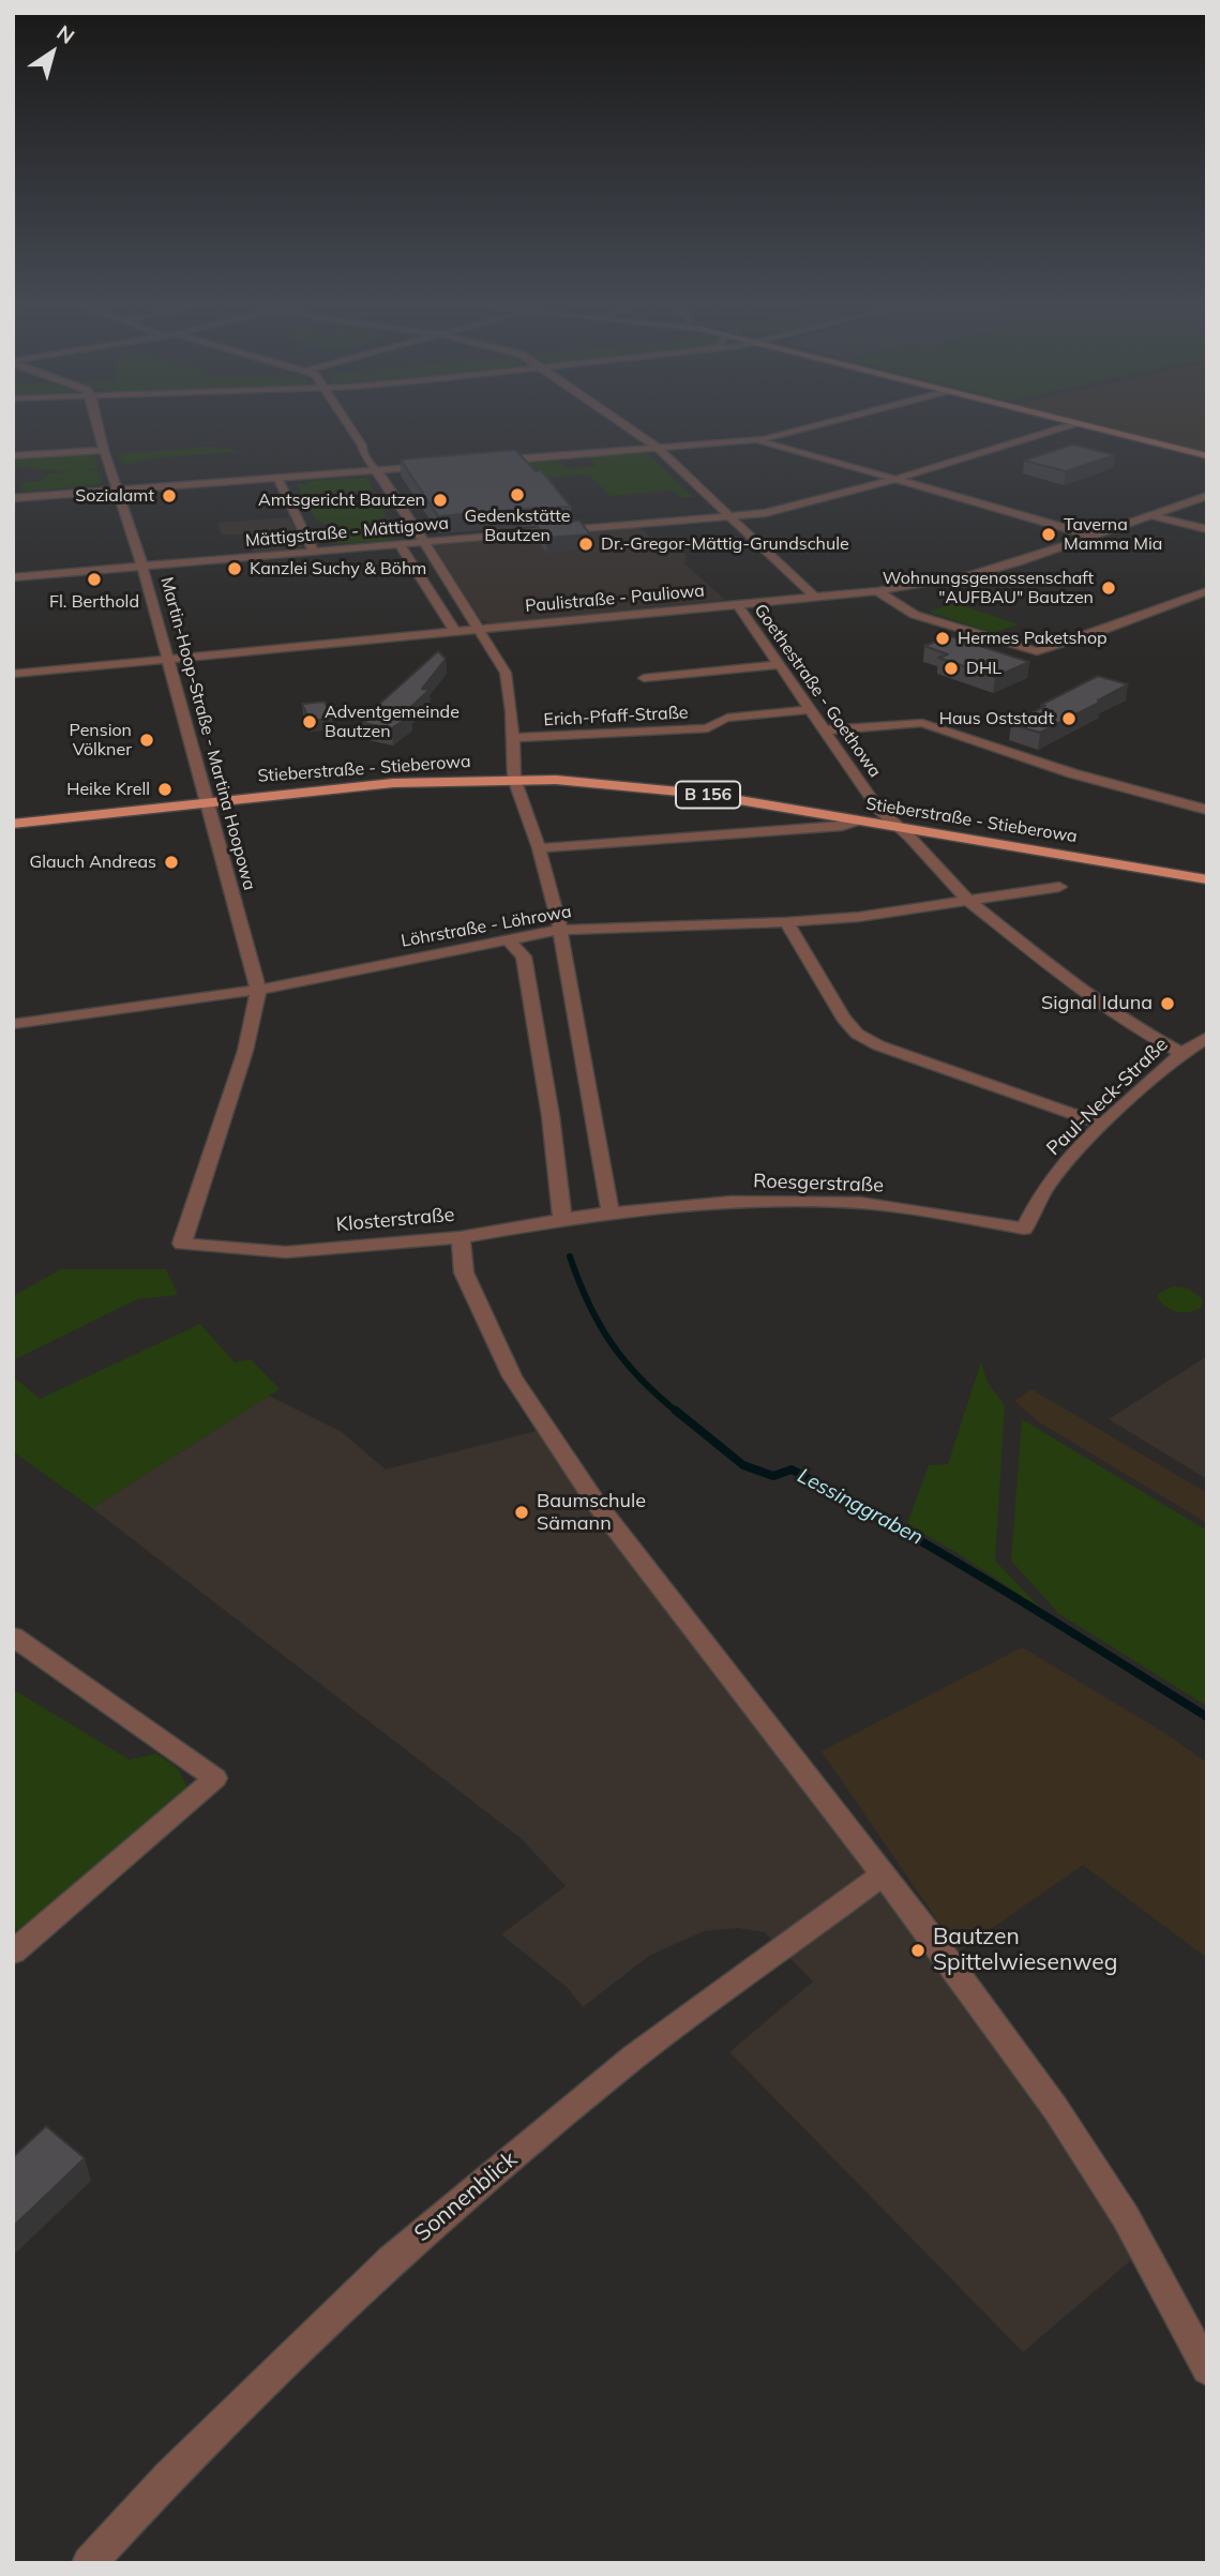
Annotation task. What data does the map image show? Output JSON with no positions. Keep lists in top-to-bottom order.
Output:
{
  "streets": {
    "main road": ["Stieberstraße - Stieberowa", "B 156"],
    "street": [
      "Mättigstraße - Mättigowa",
      "Paulistraße - Pauliowa",
      "Goethestraße - Goethowa",
      "Erich-Pfaff-Straße",
      "Martin-Hoop-Straße - Martina Hoopowa",
      "Löhrstraße - Löhrowa",
      "Paul-Neck-Straße",
      "Roesgerstraße",
      "Klosterstraße",
      "Sonnenblick"
    ]
  },
  "crossings": [
    ["Mättigstraße - Mättigowa", "Martin-Hoop-Straße - Martina Hoopowa"],
    ["Paulistraße - Pauliowa", "Goethestraße - Goethowa"],
    ["Paulistraße - Pauliowa", "Martin-Hoop-Straße - Martina Hoopowa"],
    ["Goethestraße - Goethowa", "Erich-Pfaff-Straße"],
    ["Goethestraße - Goethowa", "Stieberstraße - Stieberowa"],
    ["Goethestraße - Goethowa", "Löhrstraße - Löhrowa"],
    ["Goethestraße - Goethowa", "Paul-Neck-Straße"],
    ["Martin-Hoop-Straße - Martina Hoopowa", "Stieberstraße - Stieberowa"],
    ["Martin-Hoop-Straße - Martina Hoopowa", "Löhrstraße - Löhrowa"],
    ["Martin-Hoop-Straße - Martina Hoopowa", "Klosterstraße"],
    ["Löhrstraße - Löhrowa", "Klosterstraße"],
    ["Paul-Neck-Straße", "Roesgerstraße"],
    ["Roesgerstraße", "Klosterstraße"]
  ],
  "water": ["Lessinggraben"],
  "places": [
    "Gedenkstätte Bautzen",
    "Sozialamt",
    "Amtsgericht Bautzen",
    "Taverna Mamma Mia",
    "Dr.-Gregor-Mättig-Grundschule",
    "Kanzlei Suchy & Böhm",
    "Fl. Berthold",
    "Wohnungsgenossenschaft \"AUFBAU\" Bautzen",
    "Hermes Paketshop",
    "DHL",
    "Haus Oststadt",
    "Adventgemeinde Bautzen",
    "Pension Völkner",
    "Heike Krell",
    "Glauch Andreas",
    "Signal Iduna",
    "Baumschule Sämann",
    "Bautzen Spittelwiesenweg"
  ],
  "north": "top right"
}
